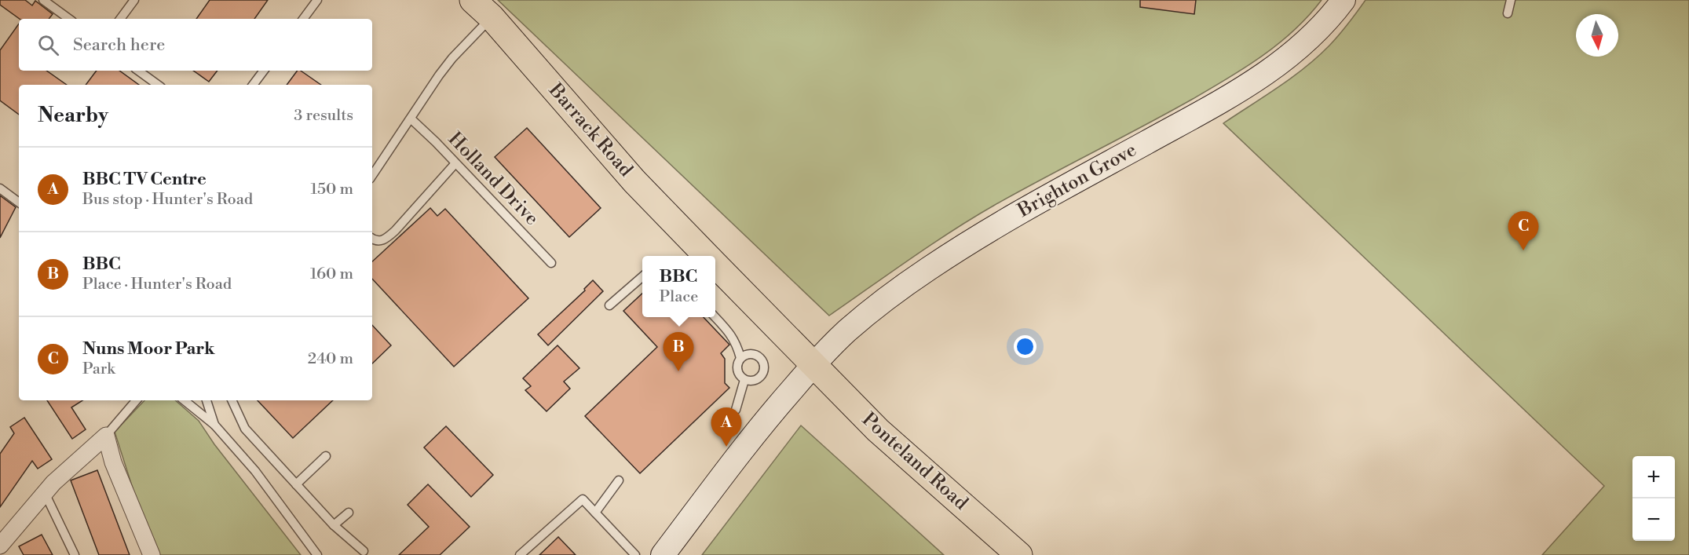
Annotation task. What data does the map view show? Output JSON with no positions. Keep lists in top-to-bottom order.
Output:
{
  "streets": {
    "main road": ["Barrack Road", "Ponteland Road"],
    "street": ["Brighton Grove"],
    "lane": ["Holland Drive"]
  },
  "crossings": [
    ["Barrack Road", "Brighton Grove"],
    ["Barrack Road", "Ponteland Road"],
    ["Brighton Grove", "Ponteland Road"]
  ],
  "north": "bottom",
  "page": {
    "search": "Search here",
    "heading": ["Nearby", "3 results"],
    "list": [
      {
        "mark": "A",
        "name": "BBC TV Centre",
        "note": "Bus stop · Hunter's Road",
        "value": "150 m"
      },
      {
        "mark": "B",
        "name": "BBC",
        "note": "Place · Hunter's Road",
        "value": "160 m"
      },
      {
        "mark": "C",
        "name": "Nuns Moor Park",
        "note": "Park",
        "value": "240 m"
      }
    ],
    "pins": ["C", "B", "A"],
    "popup": ["BBC", "Place"],
    "map_buttons": ["+", "−"]
  }
}
